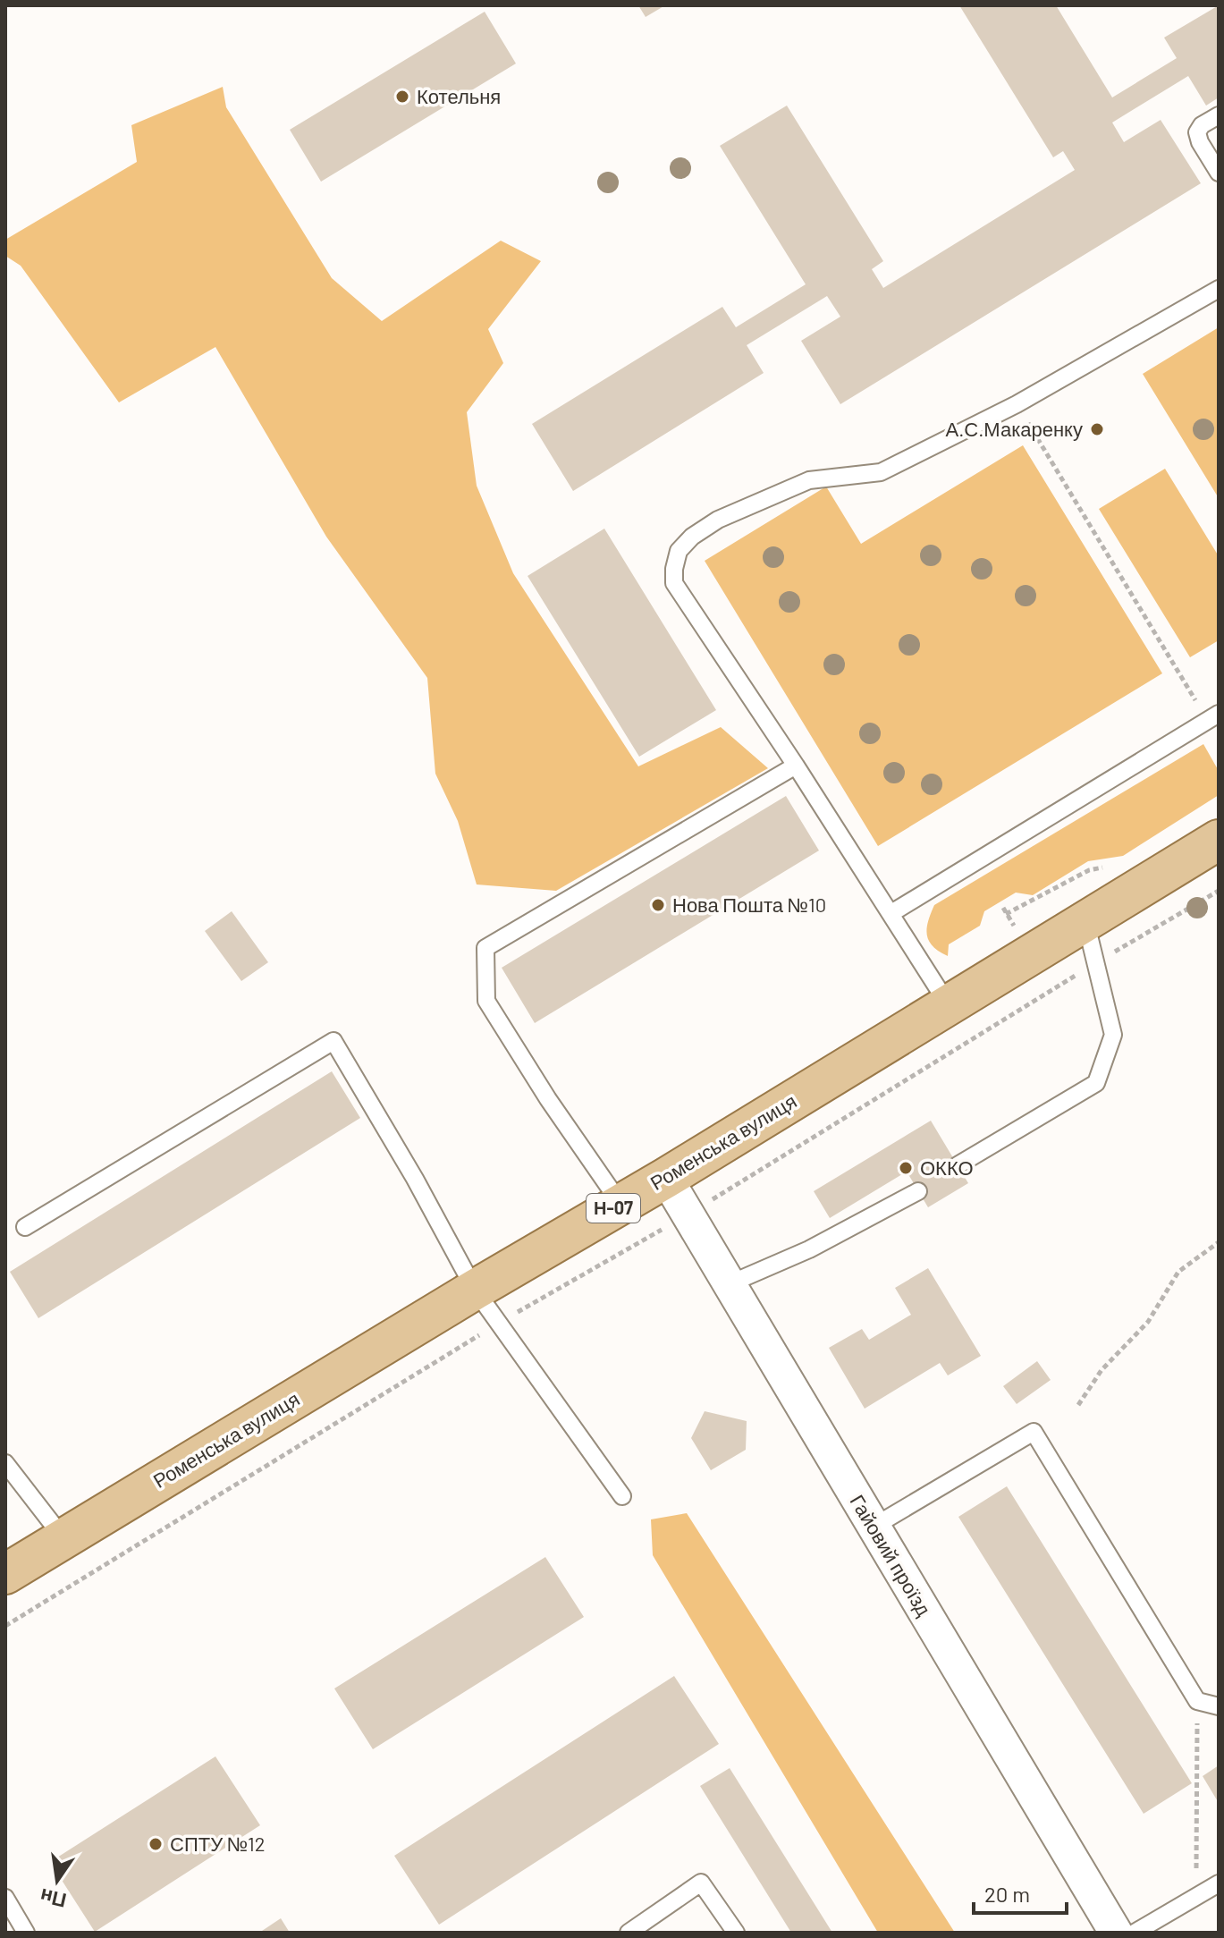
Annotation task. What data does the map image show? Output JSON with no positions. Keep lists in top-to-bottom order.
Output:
{
  "streets": {
    "main road": ["Роменська вулиця", "Н-07"],
    "street": ["Гайовий проїзд"]
  },
  "crossings": [
    ["Роменська вулиця", "Гайовий проїзд"]
  ],
  "places": [
    "Котельня",
    "А.С.Макаренку",
    "Нова Пошта №10",
    "ОККО",
    "СПТУ №12"
  ],
  "scale_bar": "20 m",
  "north": "bottom"
}
